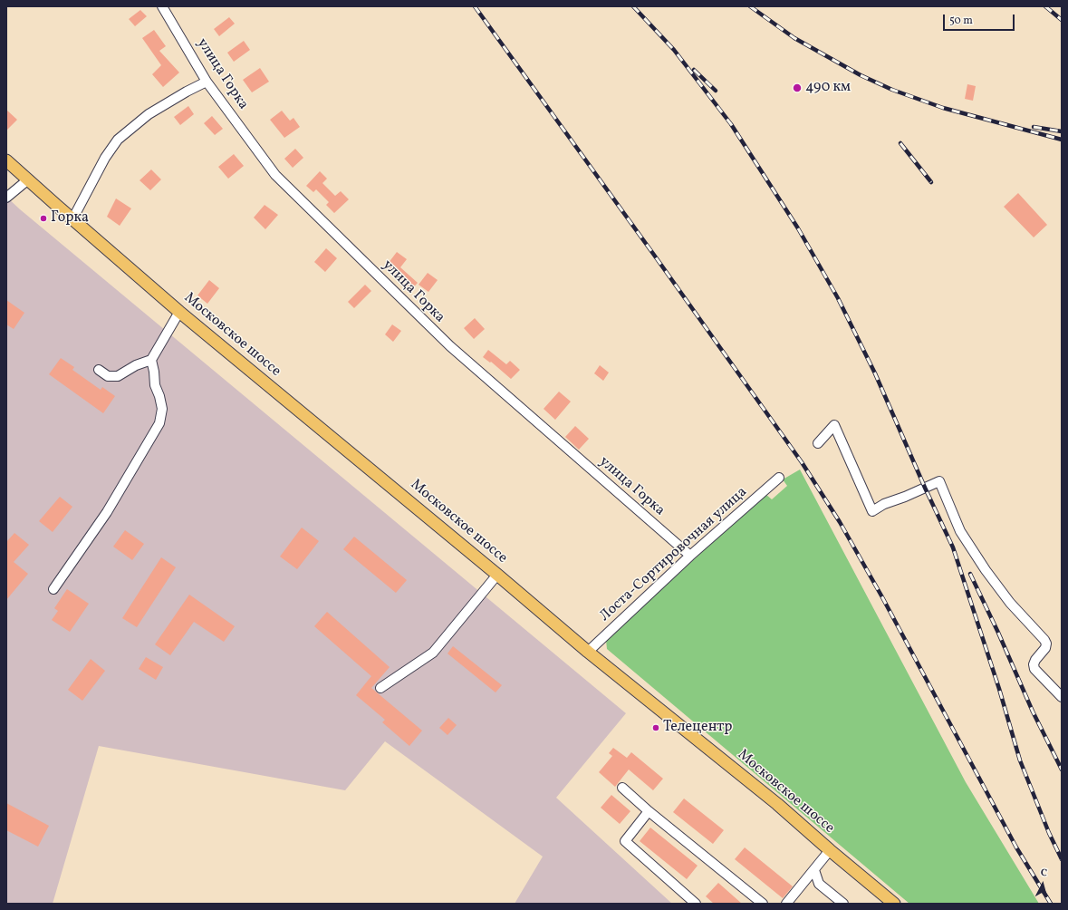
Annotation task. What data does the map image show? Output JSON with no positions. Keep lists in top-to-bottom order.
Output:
{
  "streets": {
    "main road": ["Московское шоссе"],
    "street": ["улица Горка", "Лоста-Сортировочная улица"]
  },
  "crossings": [
    ["улица Горка", "Лоста-Сортировочная улица"],
    ["Московское шоссе", "Лоста-Сортировочная улица"]
  ],
  "places": ["490 км", "Горка", "Телецентр"],
  "scale_bar": "50 m",
  "north": "top"
}
